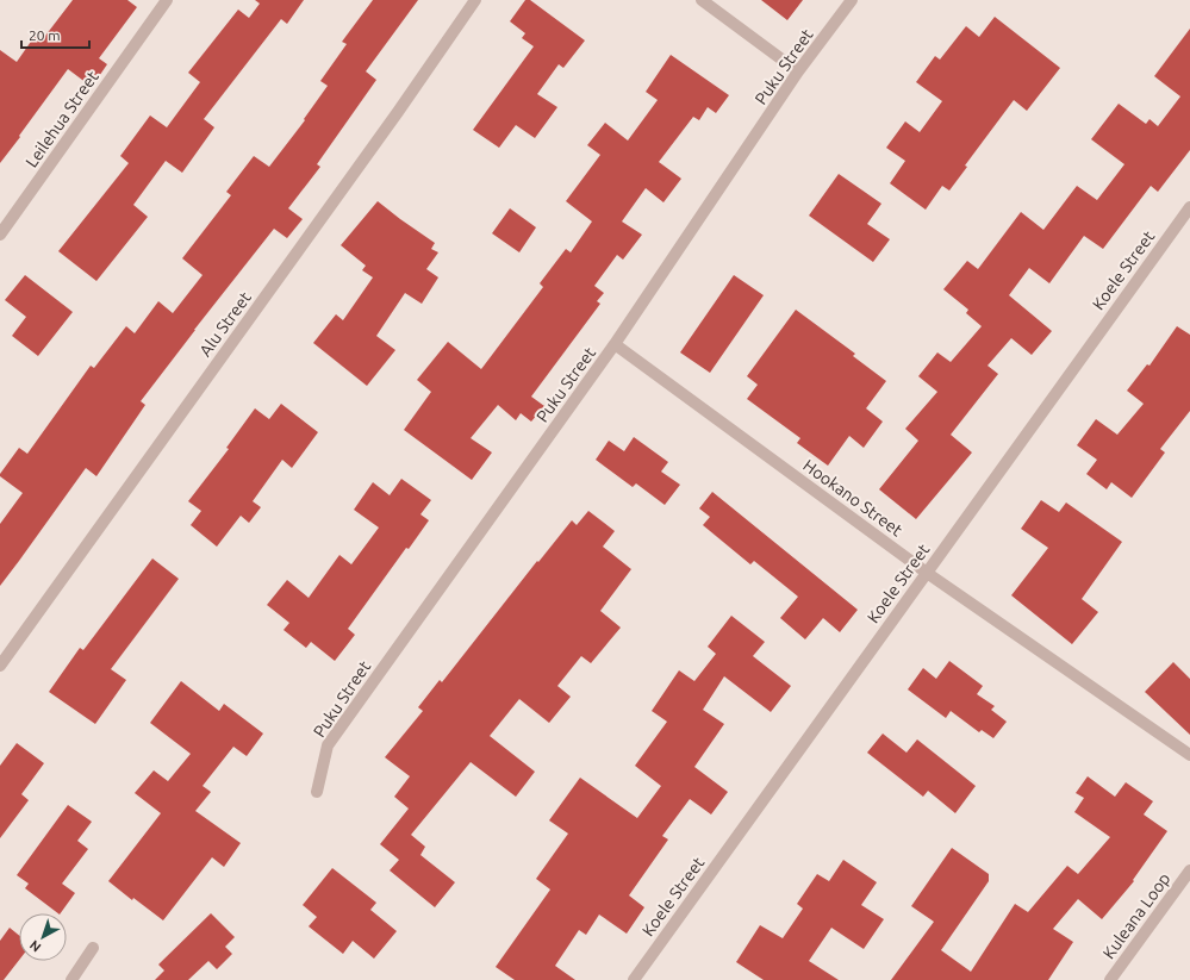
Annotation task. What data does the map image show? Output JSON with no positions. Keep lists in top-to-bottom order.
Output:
{
  "streets": {
    "street": [
      "Puku Street",
      "Leilehua Street",
      "Koele Street",
      "Alu Street",
      "Hookano Street",
      "Kuleana Loop"
    ]
  },
  "crossings": [
    ["Puku Street", "Hookano Street"],
    ["Koele Street", "Hookano Street"]
  ],
  "scale_bar": "20 m",
  "north": "bottom left"
}
